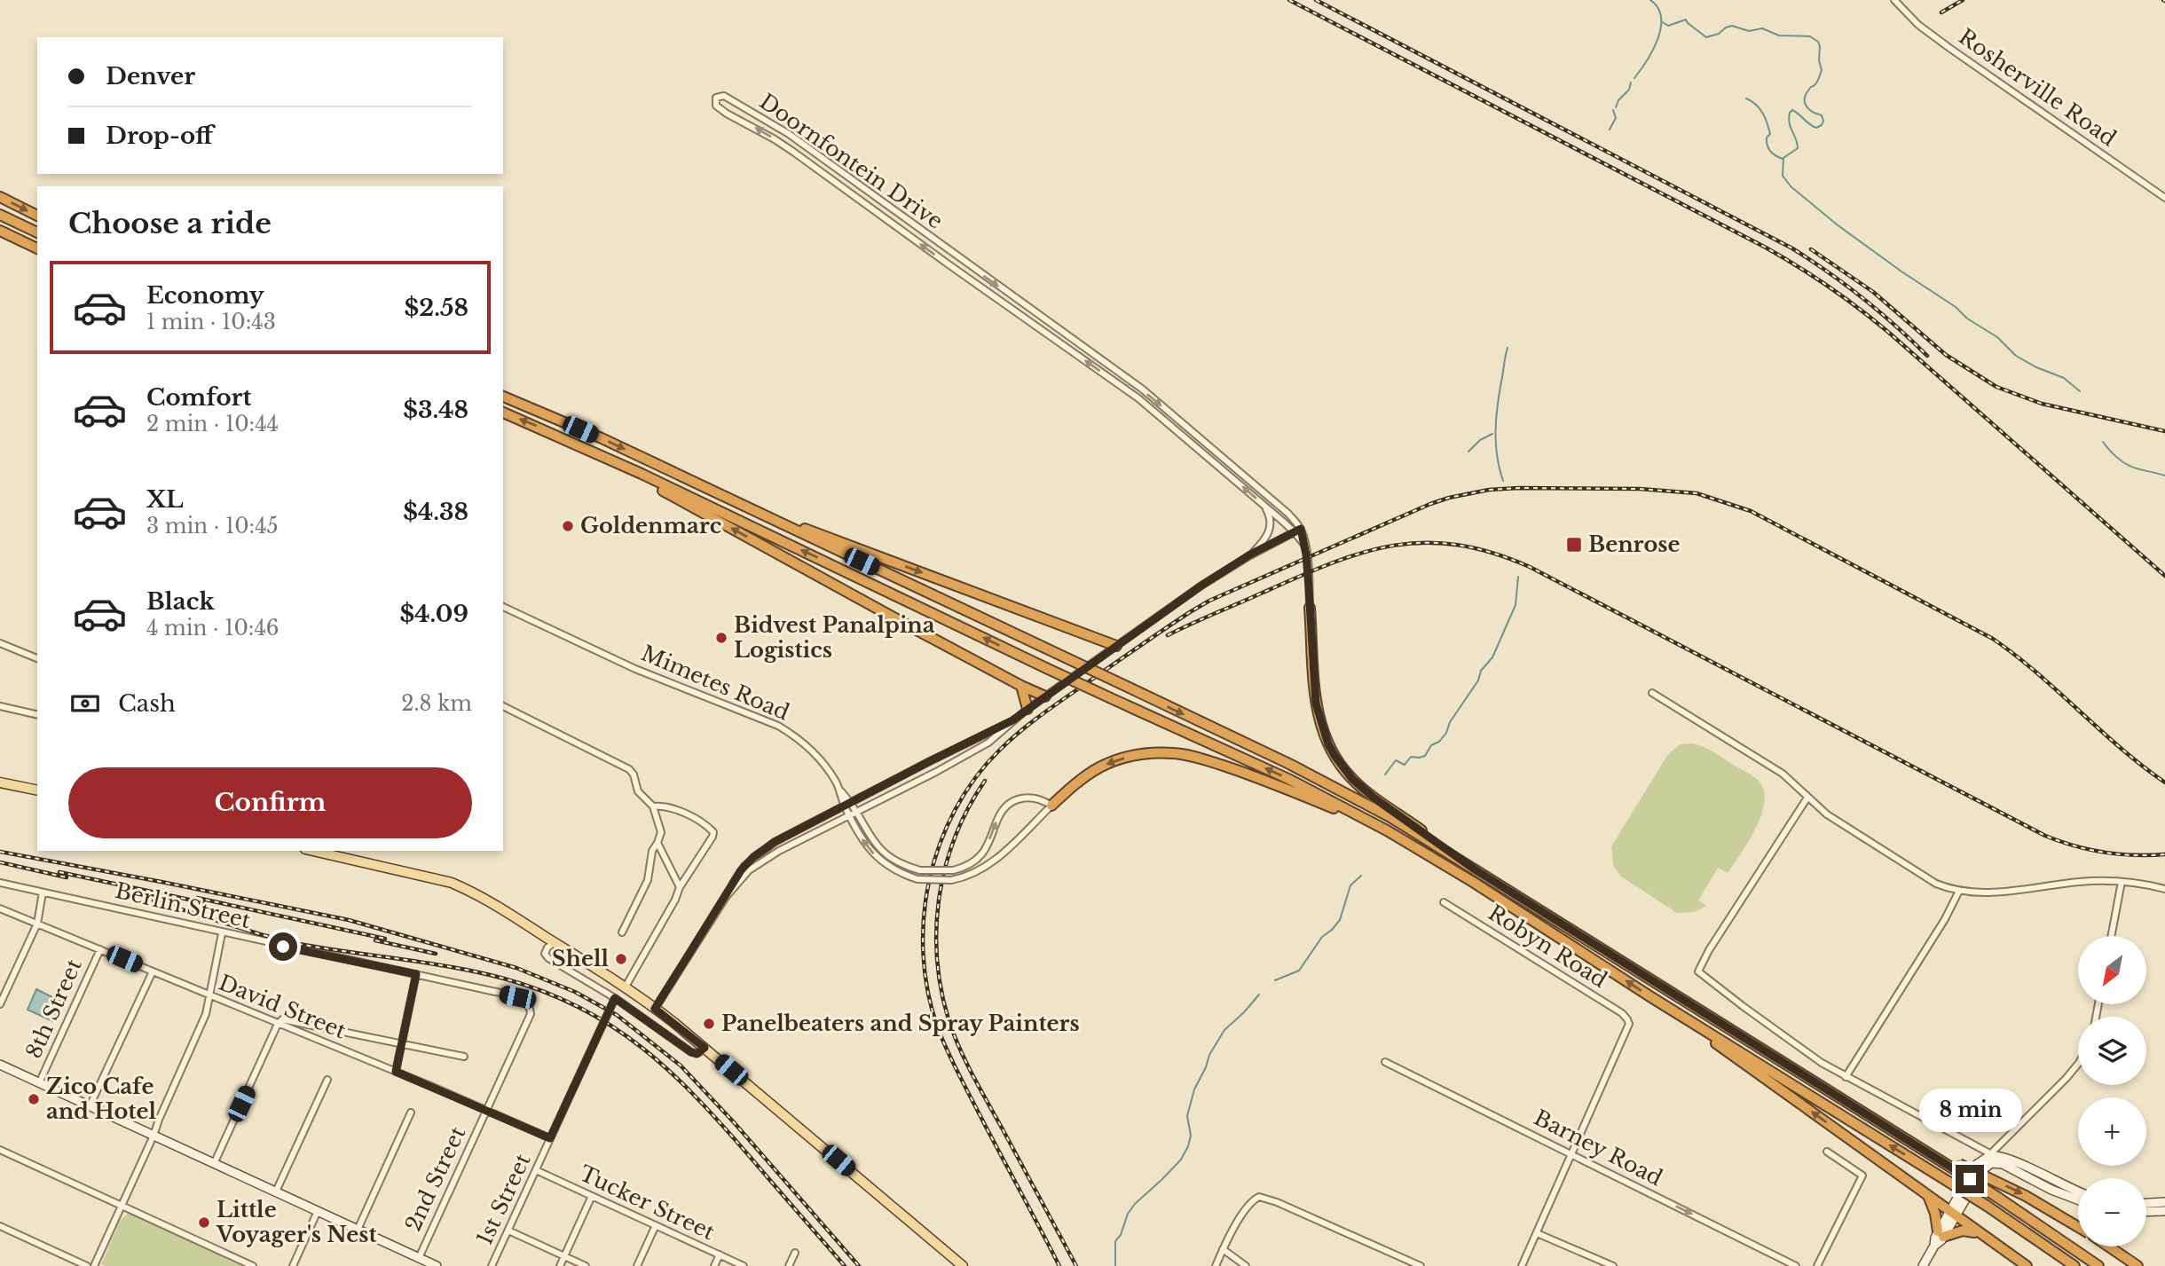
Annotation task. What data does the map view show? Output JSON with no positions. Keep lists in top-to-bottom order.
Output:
{
  "streets": {
    "street": [
      "Rosherville Road",
      "Doornfontein Drive",
      "Mimetes Road",
      "Berlin Street",
      "Robyn Road",
      "David Street",
      "8th Street",
      "Barney Road",
      "2nd Street",
      "1st Street",
      "Tucker Street"
    ]
  },
  "crossings": [
    ["Berlin Street", "2nd Street"],
    ["Robyn Road", "Barney Road"],
    ["David Street", "8th Street"],
    ["David Street", "2nd Street"],
    ["David Street", "1st Street"],
    ["1st Street", "Tucker Street"]
  ],
  "one_way": ["Barney Road"],
  "places": {
    "other": [
      "Goldenmarc",
      "Bidvest Panalpina Logistics",
      "Shell",
      "Panelbeaters and Spray Painters",
      "Zico Cafe and Hotel",
      "Little Voyager's Nest"
    ],
    "transit": ["Benrose"]
  },
  "north": "bottom left",
  "page": {
    "banner": ["Denver", "Drop-off"],
    "heading": "Choose a ride",
    "list": [
      {
        "name": "Economy",
        "note": "1 min · 10:43",
        "value": "$2.58"
      },
      {
        "name": "Comfort",
        "note": "2 min · 10:44",
        "value": "$3.48"
      },
      {
        "name": "XL",
        "note": "3 min · 10:45",
        "value": "$4.38"
      },
      {
        "name": "Black",
        "note": "4 min · 10:46",
        "value": "$4.09"
      }
    ],
    "pay": ["Cash", "2.8 km"],
    "buttons": "Confirm",
    "map_buttons": ["+", "−"],
    "bubble": "8 min"
  }
}
